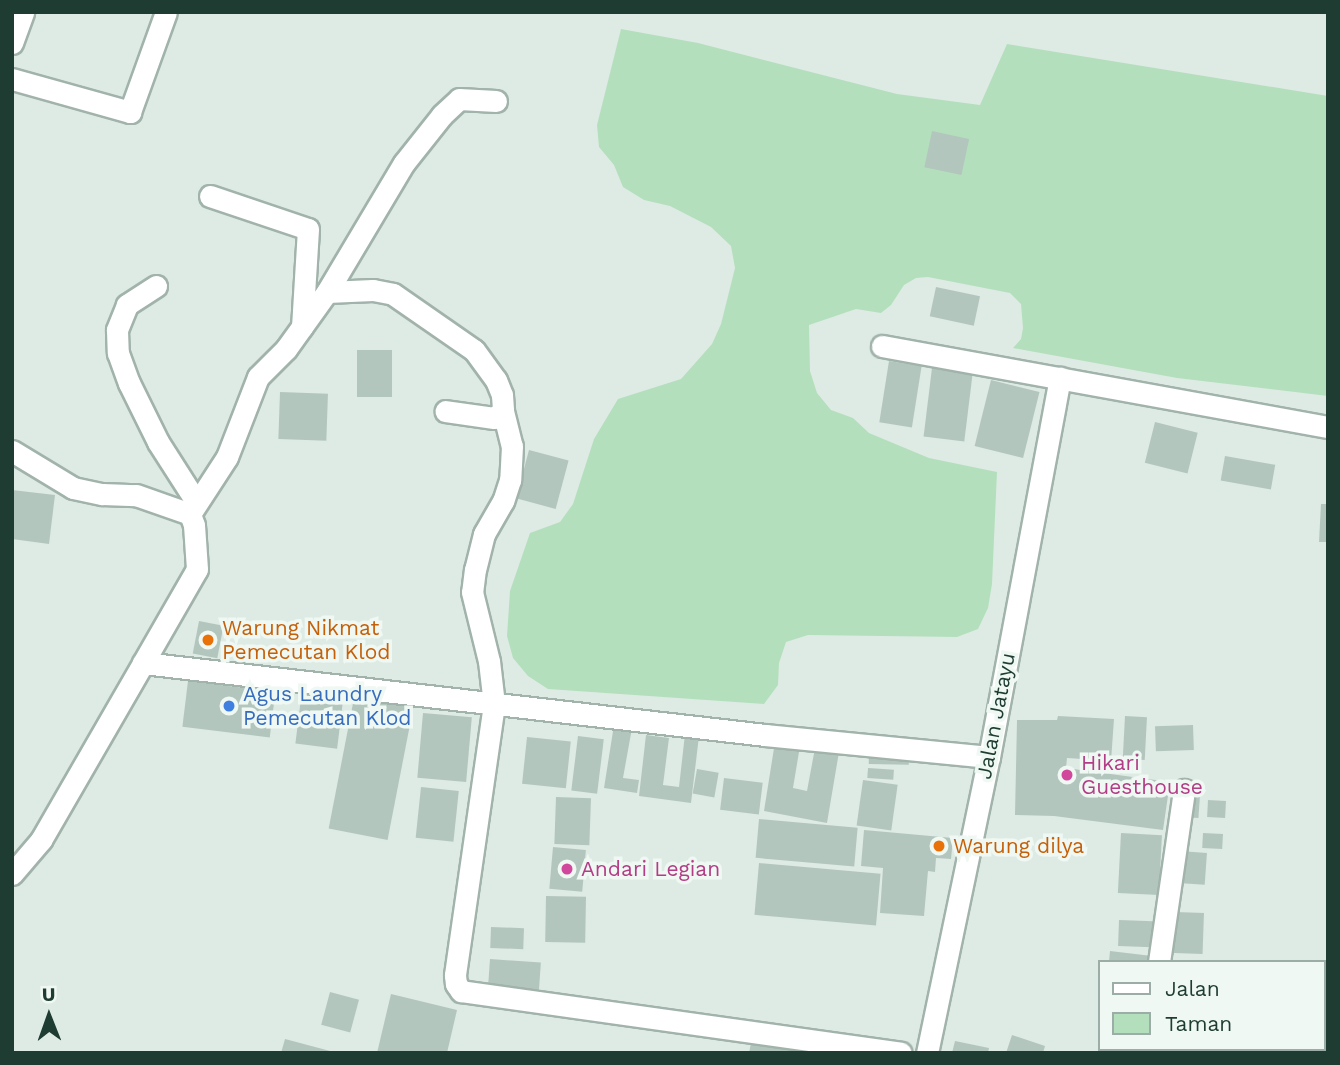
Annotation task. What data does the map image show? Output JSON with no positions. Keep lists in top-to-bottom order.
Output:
{
  "streets": {
    "street": ["Jalan Jatayu"]
  },
  "places": [
    "Warung Nikmat Pemecutan Klod",
    "Agus Laundry Pemecutan Klod",
    "Hikari Guesthouse",
    "Warung dilya",
    "Andari Legian"
  ],
  "legend": ["Jalan", "Taman"],
  "north": "top"
}
